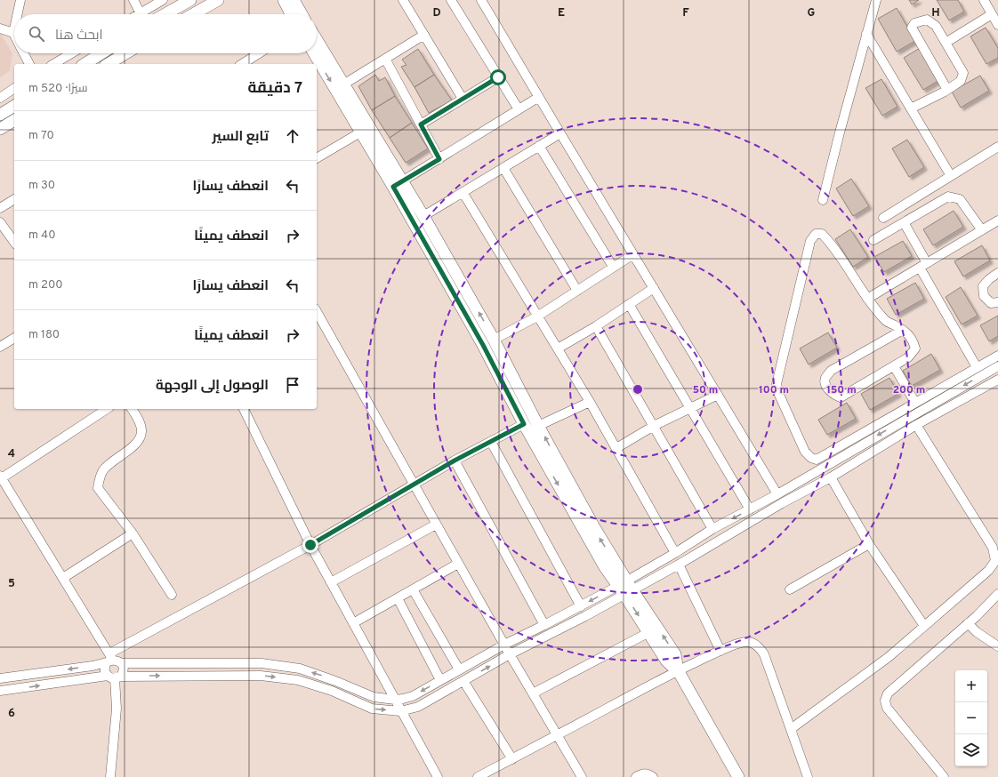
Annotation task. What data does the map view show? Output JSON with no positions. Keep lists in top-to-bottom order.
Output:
{
  "page": {
    "search": "ابحث هنا",
    "heading": ["7 دقيقة", "سيرًا · 520 m"],
    "list": [
      ["تابع السير", "70 m"],
      ["انعطف يسارًا", "30 m"],
      ["انعطف يمينًا", "40 m"],
      ["انعطف يسارًا", "200 m"],
      ["انعطف يمينًا", "180 m"],
      "الوصول إلى الوجهة"
    ],
    "map_buttons": ["+", "−"]
  },
  "grid": {
    "columns": [
      "D",
      "E",
      "F",
      "G",
      "H"
    ],
    "rows": ["4", "5", "6"]
  },
  "rings": [
    "50 m",
    "100 m",
    "150 m",
    "200 m"
  ]
}
